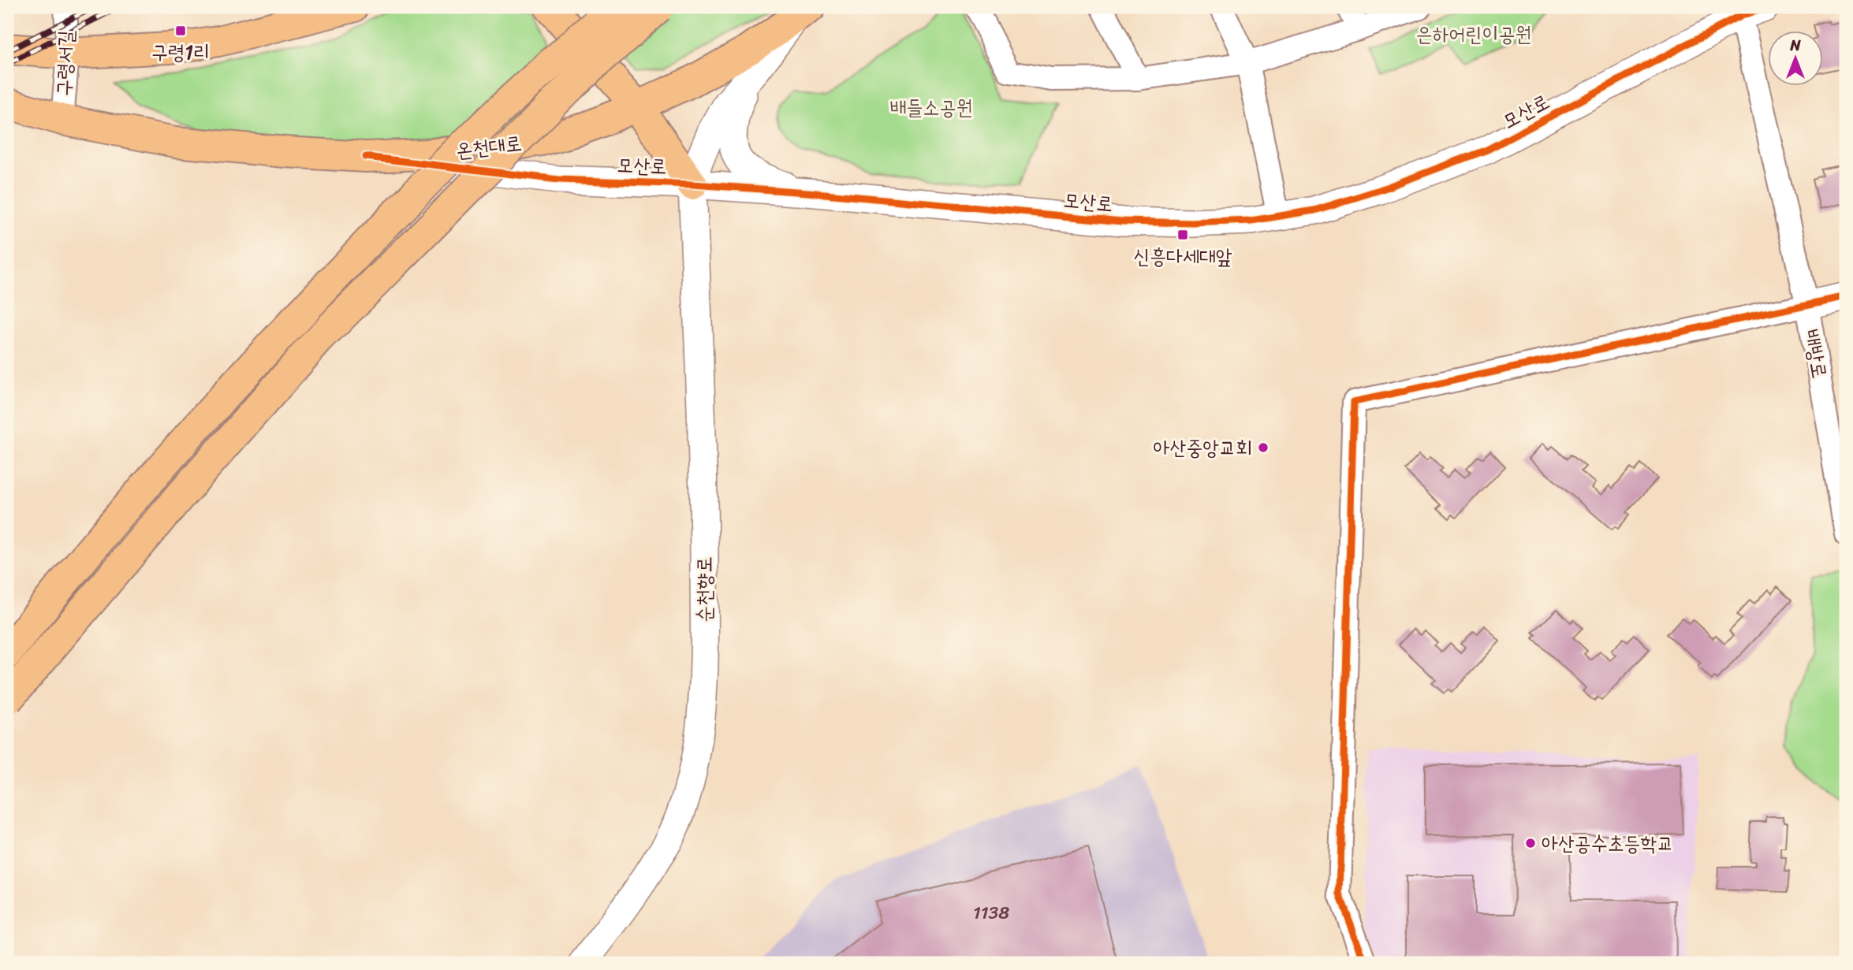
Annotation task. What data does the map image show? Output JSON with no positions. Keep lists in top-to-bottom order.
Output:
{
  "streets": {
    "main road": ["온천대로"],
    "street": [
      "구령서길",
      "모산로",
      "배방로",
      "순천향로"
    ]
  },
  "crossings": [
    ["구령서길", "온천대로"],
    ["모산로", "온천대로"],
    ["모산로", "배방로"],
    ["모산로", "순천향로"]
  ],
  "parks": ["은하어린이공원", "배들소공원"],
  "places": {
    "transit": ["구령1리", "신흥다세대앞"],
    "other": ["아산중앙교회", "아산공수초등학교"]
  },
  "house_numbers": ["1138"],
  "north": "top"
}
